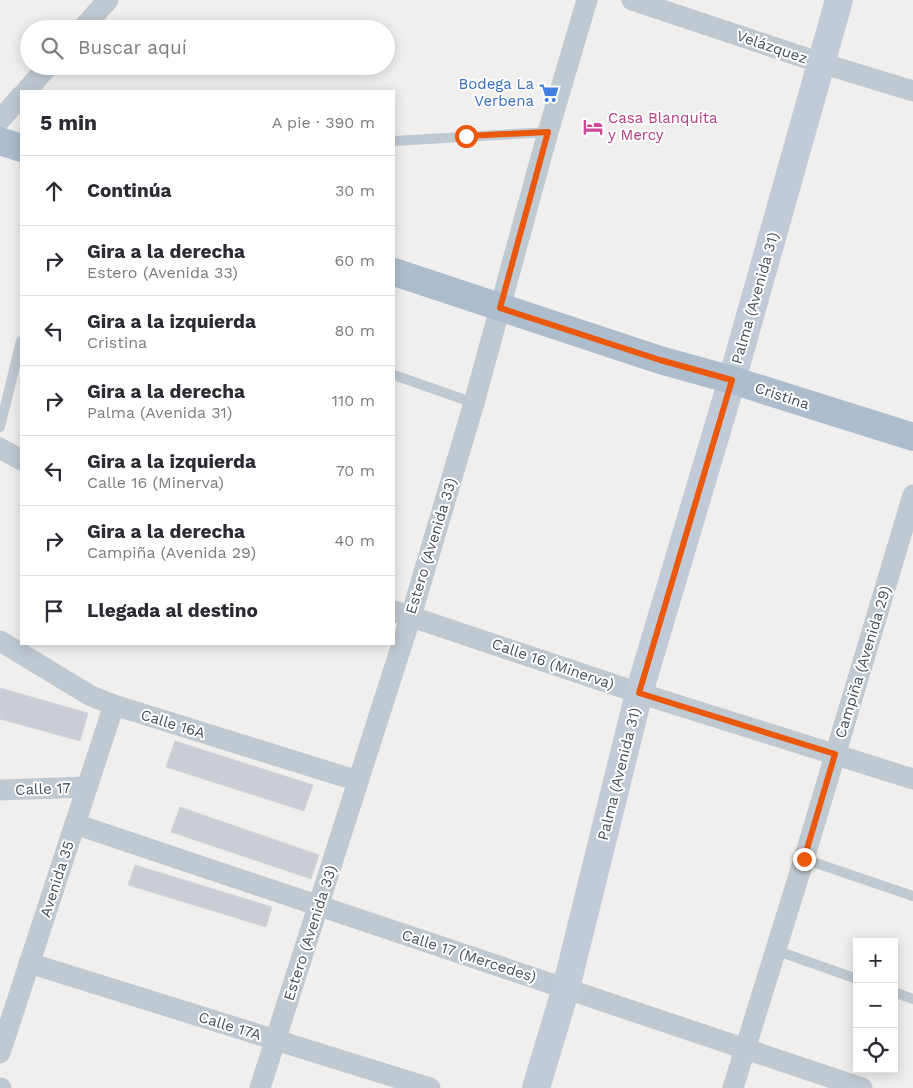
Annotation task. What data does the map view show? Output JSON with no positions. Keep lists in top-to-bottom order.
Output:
{
  "streets": {
    "main road": ["Cristina"],
    "street": [
      "Velázquez",
      "Palma (Avenida 31)",
      "Estero (Avenida 33)",
      "Campiña (Avenida 29)",
      "Calle 16 (Minerva)",
      "Calle 16A",
      "Calle 17",
      "Avenida 35",
      "Calle 17 (Mercedes)",
      "Calle 17A"
    ]
  },
  "crossings": [
    ["Velázquez", "Palma (Avenida 31)"],
    ["Palma (Avenida 31)", "Cristina"],
    ["Palma (Avenida 31)", "Calle 16 (Minerva)"],
    ["Palma (Avenida 31)", "Calle 17 (Mercedes)"],
    ["Cristina", "Estero (Avenida 33)"],
    ["Estero (Avenida 33)", "Calle 16 (Minerva)"],
    ["Estero (Avenida 33)", "Calle 16A"],
    ["Estero (Avenida 33)", "Calle 17 (Mercedes)"],
    ["Estero (Avenida 33)", "Calle 17A"],
    ["Campiña (Avenida 29)", "Calle 16 (Minerva)"],
    ["Campiña (Avenida 29)", "Calle 17 (Mercedes)"],
    ["Calle 16A", "Avenida 35"],
    ["Calle 17", "Avenida 35"],
    ["Avenida 35", "Calle 17 (Mercedes)"],
    ["Avenida 35", "Calle 17A"]
  ],
  "places": {
    "supermarket": ["Bodega La Verbena"],
    "hotel": ["Casa Blanquita y Mercy"]
  },
  "page": {
    "search": "Buscar aquí",
    "heading": ["5 min", "A pie · 390 m"],
    "list": [
      ["Continúa", "30 m"],
      ["Gira a la derecha", "Estero (Avenida 33)", "60 m"],
      ["Gira a la izquierda", "Cristina", "80 m"],
      ["Gira a la derecha", "Palma (Avenida 31)", "110 m"],
      ["Gira a la izquierda", "Calle 16 (Minerva)", "70 m"],
      ["Gira a la derecha", "Campiña (Avenida 29)", "40 m"],
      "Llegada al destino"
    ],
    "map_buttons": ["+", "−"]
  }
}
